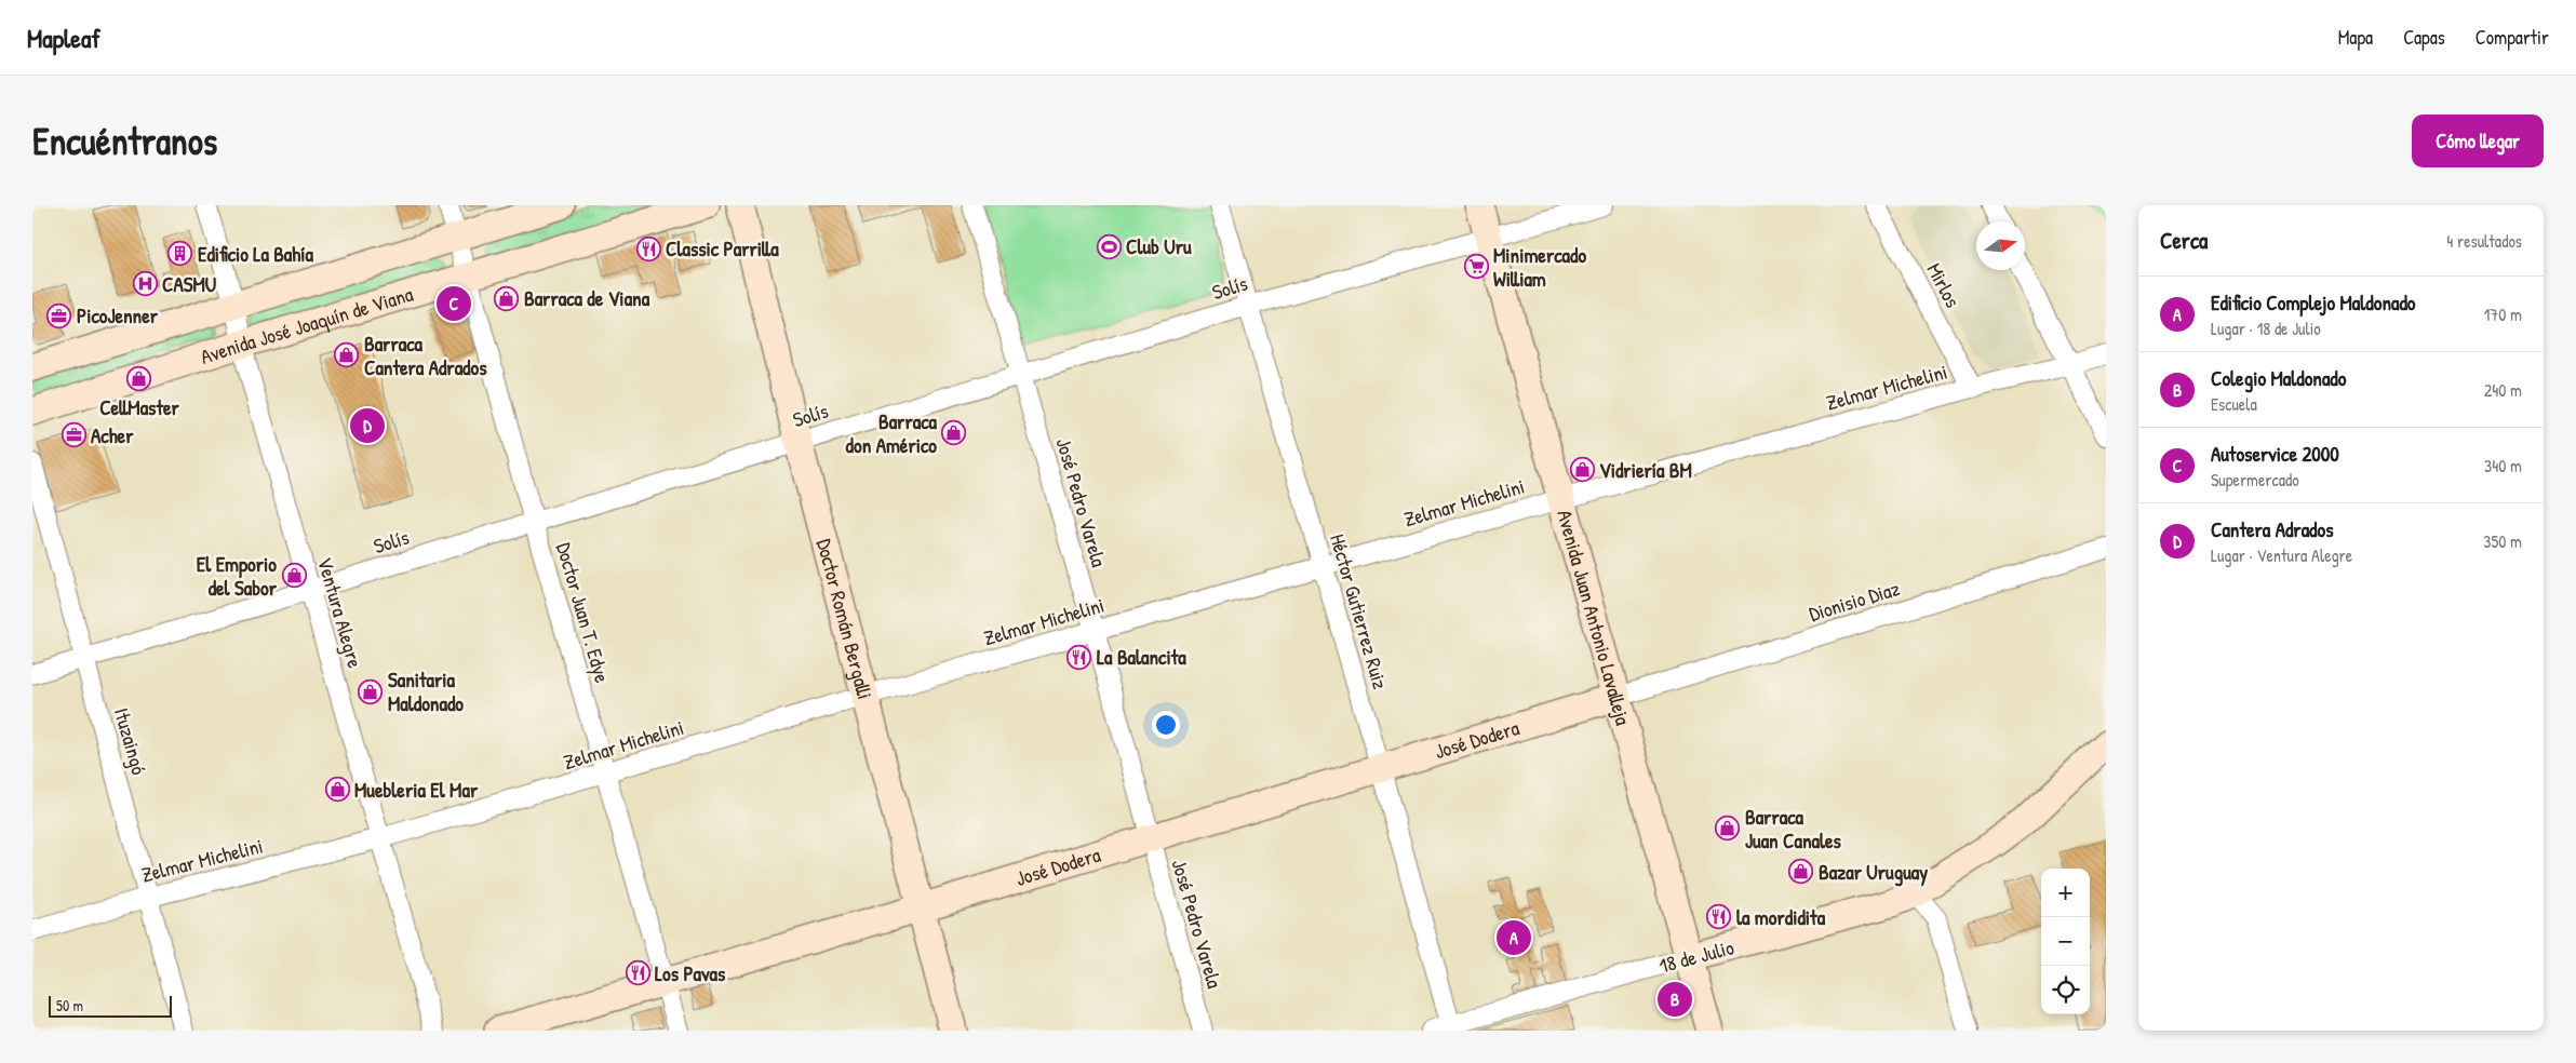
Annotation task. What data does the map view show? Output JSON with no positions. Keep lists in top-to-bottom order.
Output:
{
  "streets": {
    "street": [
      "Mirlos",
      "Solís",
      "Avenida José Joaquín de Viana",
      "Zelmar Michelini",
      "José Pedro Varela",
      "Dionisio Diaz",
      "Héctor Gutierrez Ruiz",
      "Ventura Alegre",
      "Doctor Juan T. Edye",
      "Avenida Juan Antonio Lavalleja",
      "Doctor Román Bergalli",
      "José Dodera",
      "Ituzaingó",
      "18 de Julio"
    ]
  },
  "crossings": [
    ["Mirlos", "Zelmar Michelini"],
    ["Solís", "José Pedro Varela"],
    ["Solís", "Héctor Gutierrez Ruiz"],
    ["Solís", "Ventura Alegre"],
    ["Solís", "Doctor Juan T. Edye"],
    ["Solís", "Avenida Juan Antonio Lavalleja"],
    ["Solís", "Doctor Román Bergalli"],
    ["Solís", "Ituzaingó"],
    ["Avenida José Joaquín de Viana", "Ventura Alegre"],
    ["Avenida José Joaquín de Viana", "Doctor Juan T. Edye"],
    ["Zelmar Michelini", "José Pedro Varela"],
    ["Zelmar Michelini", "Héctor Gutierrez Ruiz"],
    ["Zelmar Michelini", "Ventura Alegre"],
    ["Zelmar Michelini", "Doctor Juan T. Edye"],
    ["Zelmar Michelini", "Avenida Juan Antonio Lavalleja"],
    ["Zelmar Michelini", "Doctor Román Bergalli"],
    ["Zelmar Michelini", "Ituzaingó"],
    ["José Pedro Varela", "José Dodera"],
    ["Dionisio Diaz", "Avenida Juan Antonio Lavalleja"],
    ["Dionisio Diaz", "José Dodera"],
    ["Héctor Gutierrez Ruiz", "José Dodera"],
    ["Héctor Gutierrez Ruiz", "18 de Julio"],
    ["Doctor Juan T. Edye", "José Dodera"],
    ["Avenida Juan Antonio Lavalleja", "José Dodera"],
    ["Avenida Juan Antonio Lavalleja", "18 de Julio"],
    ["Doctor Román Bergalli", "José Dodera"]
  ],
  "places": {
    "sports": ["Club Uru"],
    "restaurant": [
      "Classic Parrilla",
      "La Balancita",
      "la mordidita",
      "Los Pavas"
    ],
    "building": ["Edificio La Bahía"],
    "supermarket": ["Minimercado William"],
    "hospital": ["CASMU"],
    "shop": [
      "Barraca de Viana",
      "Barraca Cantera Adrados",
      "CellMaster",
      "Barraca don Américo",
      "Vidriería BM",
      "El Emporio del Sabor",
      "Sanitaria Maldonado",
      "Muebleria El Mar",
      "Barraca Juan Canales",
      "Bazar Uruguay"
    ],
    "office": ["PicoJenner", "Acher"]
  },
  "scale_bar": "50 m",
  "north": "right",
  "page": {
    "header": "Mapleaf",
    "nav": ["Mapa", "Capas", "Compartir"],
    "buttons": "Cómo llegar",
    "title": "Encuéntranos",
    "heading": ["Cerca", "4 resultados"],
    "list": [
      {
        "mark": "A",
        "name": "Edificio Complejo Maldonado",
        "note": "Lugar · 18 de Julio",
        "value": "170 m"
      },
      {
        "mark": "B",
        "name": "Colegio Maldonado",
        "note": "Escuela",
        "value": "240 m"
      },
      {
        "mark": "C",
        "name": "Autoservice 2000",
        "note": "Supermercado",
        "value": "340 m"
      },
      {
        "mark": "D",
        "name": "Cantera Adrados",
        "note": "Lugar · Ventura Alegre",
        "value": "350 m"
      }
    ],
    "pins": [
      "C",
      "D",
      "A",
      "B"
    ],
    "map_buttons": ["+", "−"],
    "scale": "50 m"
  }
}
